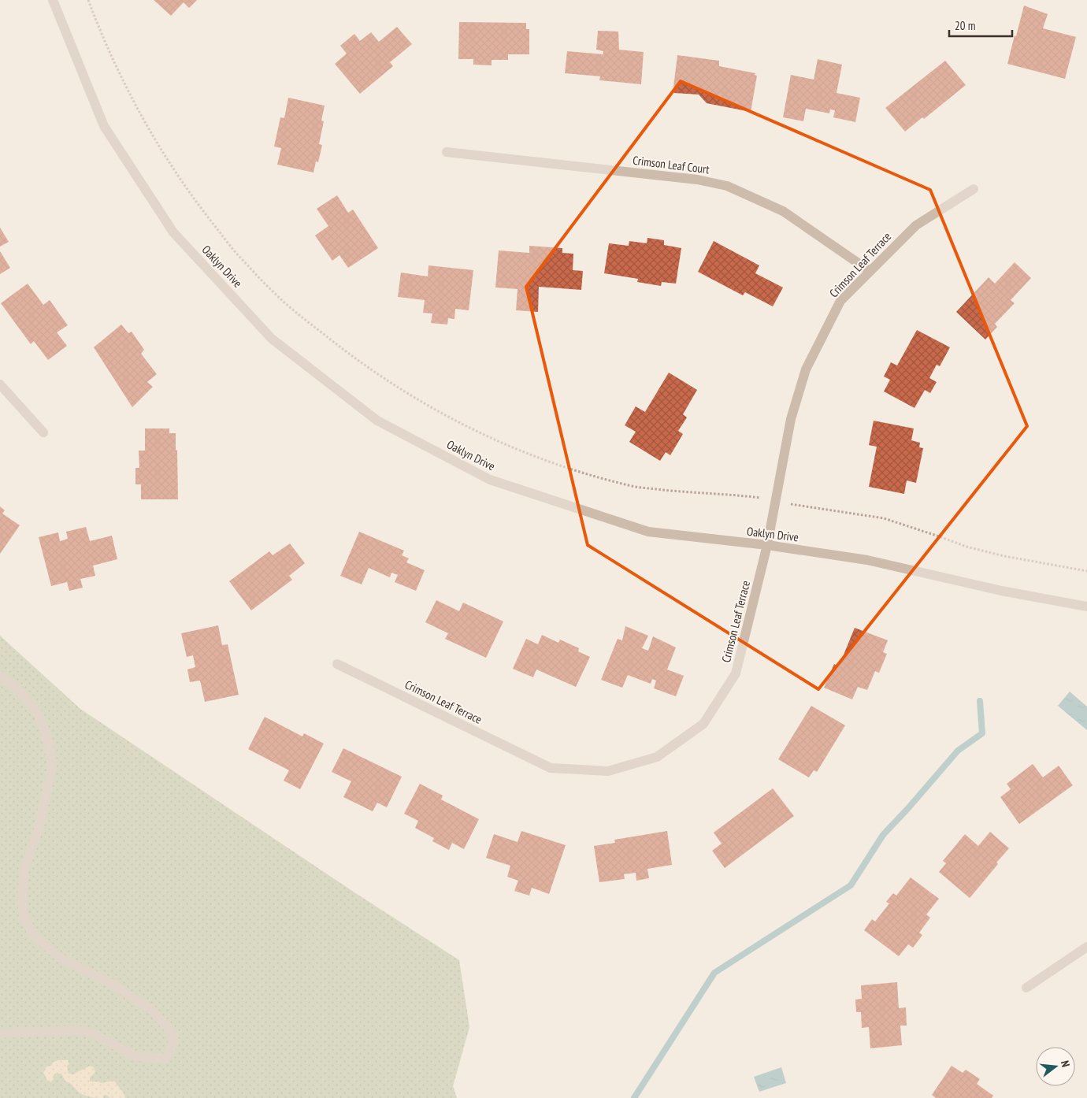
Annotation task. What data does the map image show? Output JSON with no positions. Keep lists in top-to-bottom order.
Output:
{
  "streets": {
    "street": ["Crimson Leaf Court", "Crimson Leaf Terrace", "Oaklyn Drive"]
  },
  "crossings": [
    ["Crimson Leaf Court", "Crimson Leaf Terrace"],
    ["Crimson Leaf Terrace", "Oaklyn Drive"]
  ],
  "scale_bar": "20 m",
  "north": "right"
}
